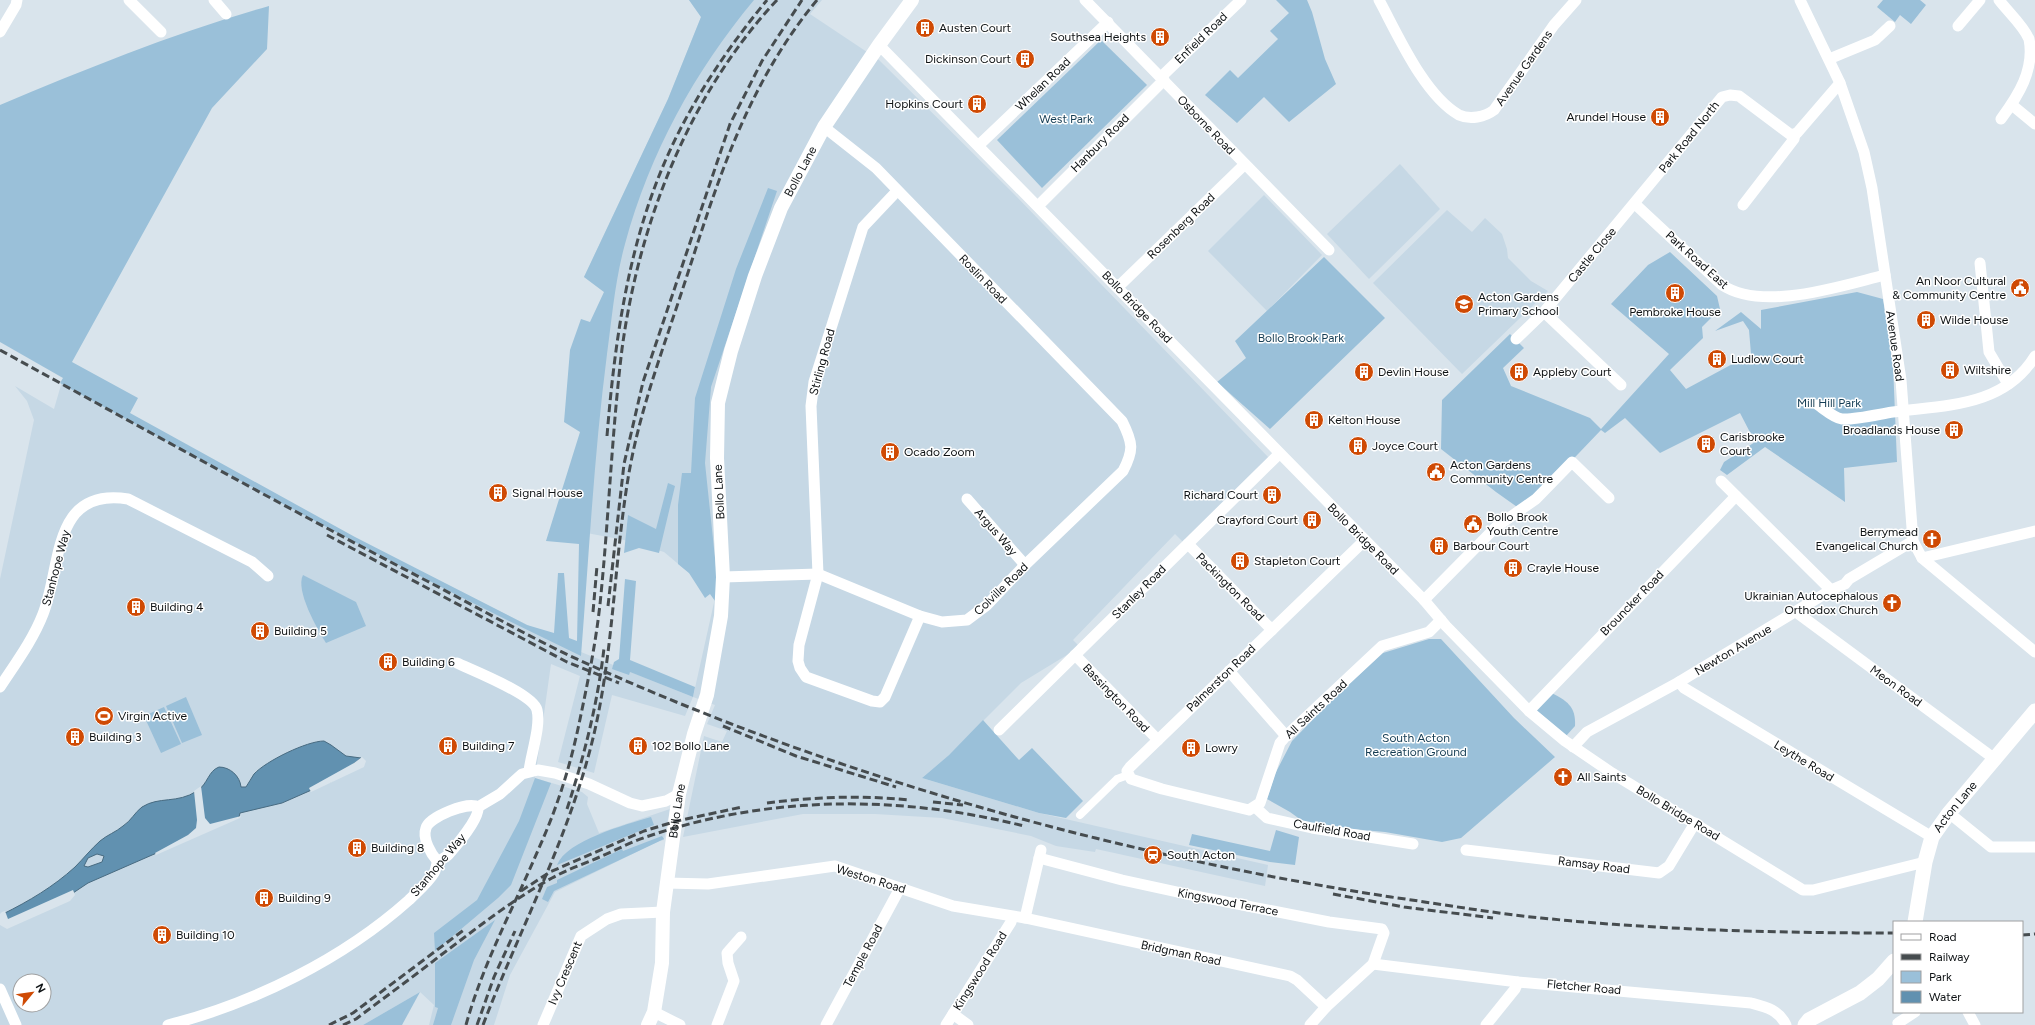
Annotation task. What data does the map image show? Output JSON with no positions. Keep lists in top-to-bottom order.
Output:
{
  "streets": {
    "main road": ["Acton Lane"],
    "street": [
      "Enfield Road",
      "Avenue Gardens",
      "Whelan Road",
      "Osborne Road",
      "Park Road North",
      "Hanbury Road",
      "Bollo Lane",
      "Rosenberg Road",
      "Castle Close",
      "Park Road East",
      "Roslin Road",
      "Bollo Bridge Road",
      "Avenue Road",
      "Stirling Road",
      "Argus Way",
      "Stanhope Way",
      "Packington Road",
      "Colville Road",
      "Stanley Road",
      "Brouncker Road",
      "Newton Avenue",
      "Palmerston Road",
      "Meon Road",
      "Bassington Road",
      "All Saints Road",
      "Leythe Road",
      "Caulfield Road",
      "Ramsay Road",
      "Weston Road",
      "Kingswood Terrace",
      "Bridgman Road",
      "Temple Road",
      "Kingswood Road",
      "Ivy Crescent",
      "Fletcher Road"
    ]
  },
  "crossings": [
    ["Enfield Road", "Osborne Road"],
    ["Enfield Road", "Hanbury Road"],
    ["Whelan Road", "Osborne Road"],
    ["Whelan Road", "Bollo Bridge Road"],
    ["Osborne Road", "Hanbury Road"],
    ["Osborne Road", "Rosenberg Road"],
    ["Park Road North", "Castle Close"],
    ["Park Road North", "Park Road East"],
    ["Hanbury Road", "Bollo Bridge Road"],
    ["Bollo Lane", "Roslin Road"],
    ["Bollo Lane", "Bollo Bridge Road"],
    ["Bollo Lane", "Colville Road"],
    ["Bollo Lane", "Weston Road"],
    ["Bollo Lane", "Ivy Crescent"],
    ["Rosenberg Road", "Bollo Bridge Road"],
    ["Castle Close", "Park Road East"],
    ["Park Road East", "Avenue Road"],
    ["Roslin Road", "Stirling Road"],
    ["Roslin Road", "Colville Road"],
    ["Bollo Bridge Road", "Stanley Road"],
    ["Bollo Bridge Road", "Brouncker Road"],
    ["Bollo Bridge Road", "Newton Avenue"],
    ["Bollo Bridge Road", "Palmerston Road"],
    ["Bollo Bridge Road", "All Saints Road"],
    ["Bollo Bridge Road", "Acton Lane"],
    ["Bollo Bridge Road", "Ramsay Road"],
    ["Avenue Road", "Newton Avenue"],
    ["Stirling Road", "Colville Road"],
    ["Argus Way", "Colville Road"],
    ["Packington Road", "Stanley Road"],
    ["Packington Road", "Palmerston Road"],
    ["Stanley Road", "Bassington Road"],
    ["Newton Avenue", "Meon Road"],
    ["Newton Avenue", "Leythe Road"],
    ["Palmerston Road", "Bassington Road"],
    ["Meon Road", "Acton Lane"],
    ["All Saints Road", "Caulfield Road"],
    ["Leythe Road", "Acton Lane"],
    ["Weston Road", "Kingswood Terrace"],
    ["Weston Road", "Bridgman Road"],
    ["Weston Road", "Temple Road"],
    ["Weston Road", "Kingswood Road"],
    ["Kingswood Terrace", "Bridgman Road"],
    ["Kingswood Terrace", "Fletcher Road"]
  ],
  "parks": [
    "West Park",
    "Bollo Brook Park",
    "Mill Hill Park",
    "South Acton Recreation Ground"
  ],
  "places": {
    "building": [
      "Austen Court",
      "Southsea Heights",
      "Dickinson Court",
      "Hopkins Court",
      "Arundel House",
      "Pembroke House",
      "Wilde House",
      "Ludlow Court",
      "Wiltshire",
      "Devlin House",
      "Appleby Court",
      "Kelton House",
      "Broadlands House",
      "Carisbrooke Court",
      "Joyce Court",
      "Ocado Zoom",
      "Signal House",
      "Richard Court",
      "Crayford Court",
      "Barbour Court",
      "Stapleton Court",
      "Crayle House",
      "Building 4",
      "Building 5",
      "Building 6",
      "Building 3",
      "Building 7",
      "102 Bollo Lane",
      "Lowry",
      "Building 8",
      "Building 9",
      "Building 10"
    ],
    "public building": ["An Noor Cultural & Community Centre", "Acton Gardens Community Centre", "Bollo Brook Youth Centre"],
    "school or university": ["Acton Gardens Primary School"],
    "church": ["Berrymead Evangelical Church", "Ukrainian Autocephalous Orthodox Church", "All Saints"],
    "sports": ["Virgin Active"],
    "station": ["South Acton"]
  },
  "legend": [
    "Road",
    "Railway",
    "Park",
    "Water"
  ],
  "north": "top right"
}
